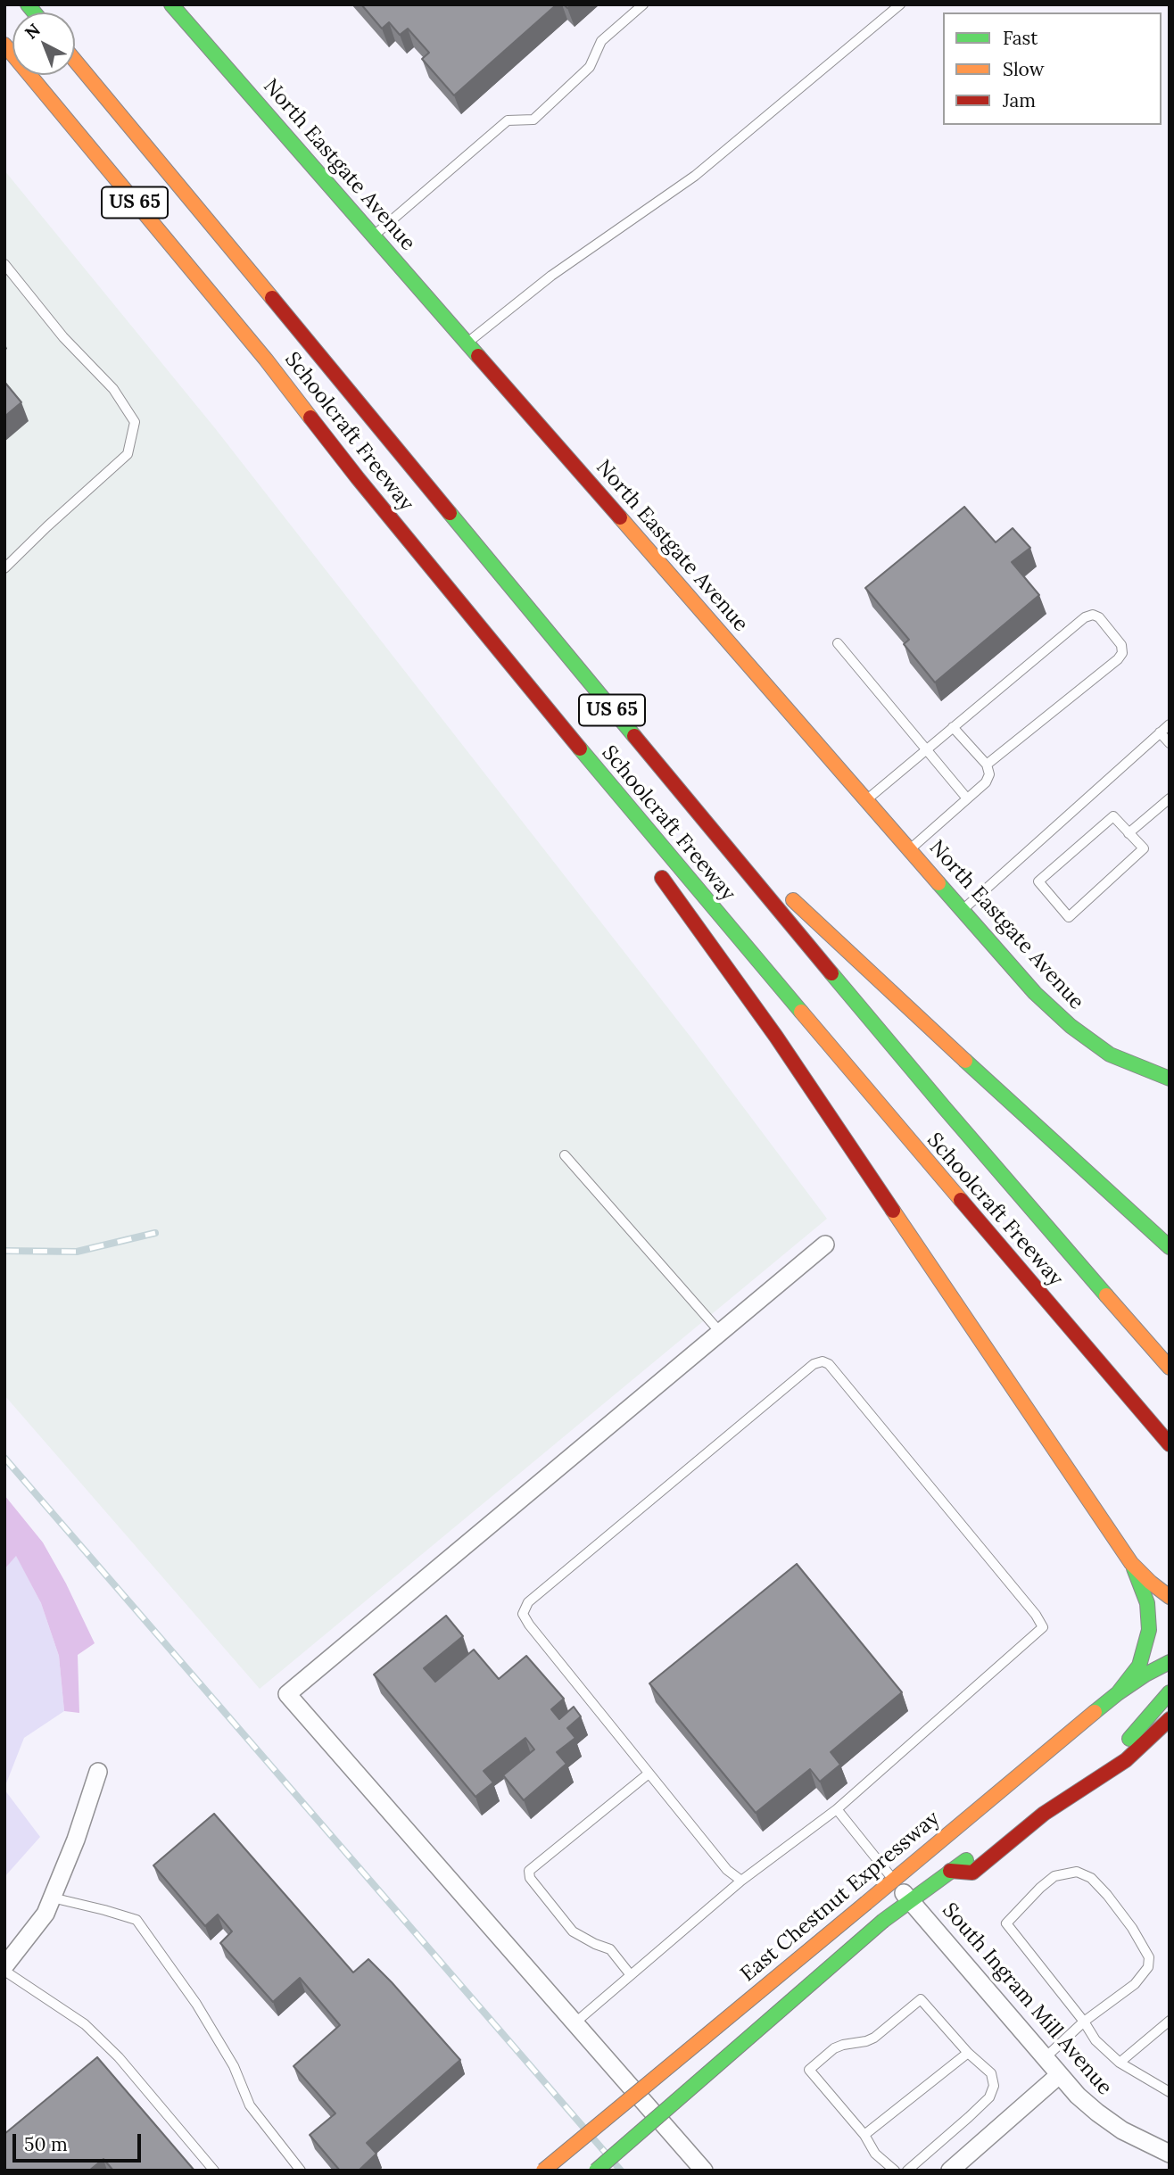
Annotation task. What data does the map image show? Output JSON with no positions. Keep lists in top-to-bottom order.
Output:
{
  "streets": {
    "main road": [
      "North Eastgate Avenue",
      "US 65",
      "Schoolcraft Freeway",
      "East Chestnut Expressway"
    ],
    "street": ["South Ingram Mill Avenue"]
  },
  "crossings": [
    ["East Chestnut Expressway", "South Ingram Mill Avenue"]
  ],
  "legend": ["Fast", "Slow", "Jam"],
  "scale_bar": "50 m",
  "north": "top left"
}
